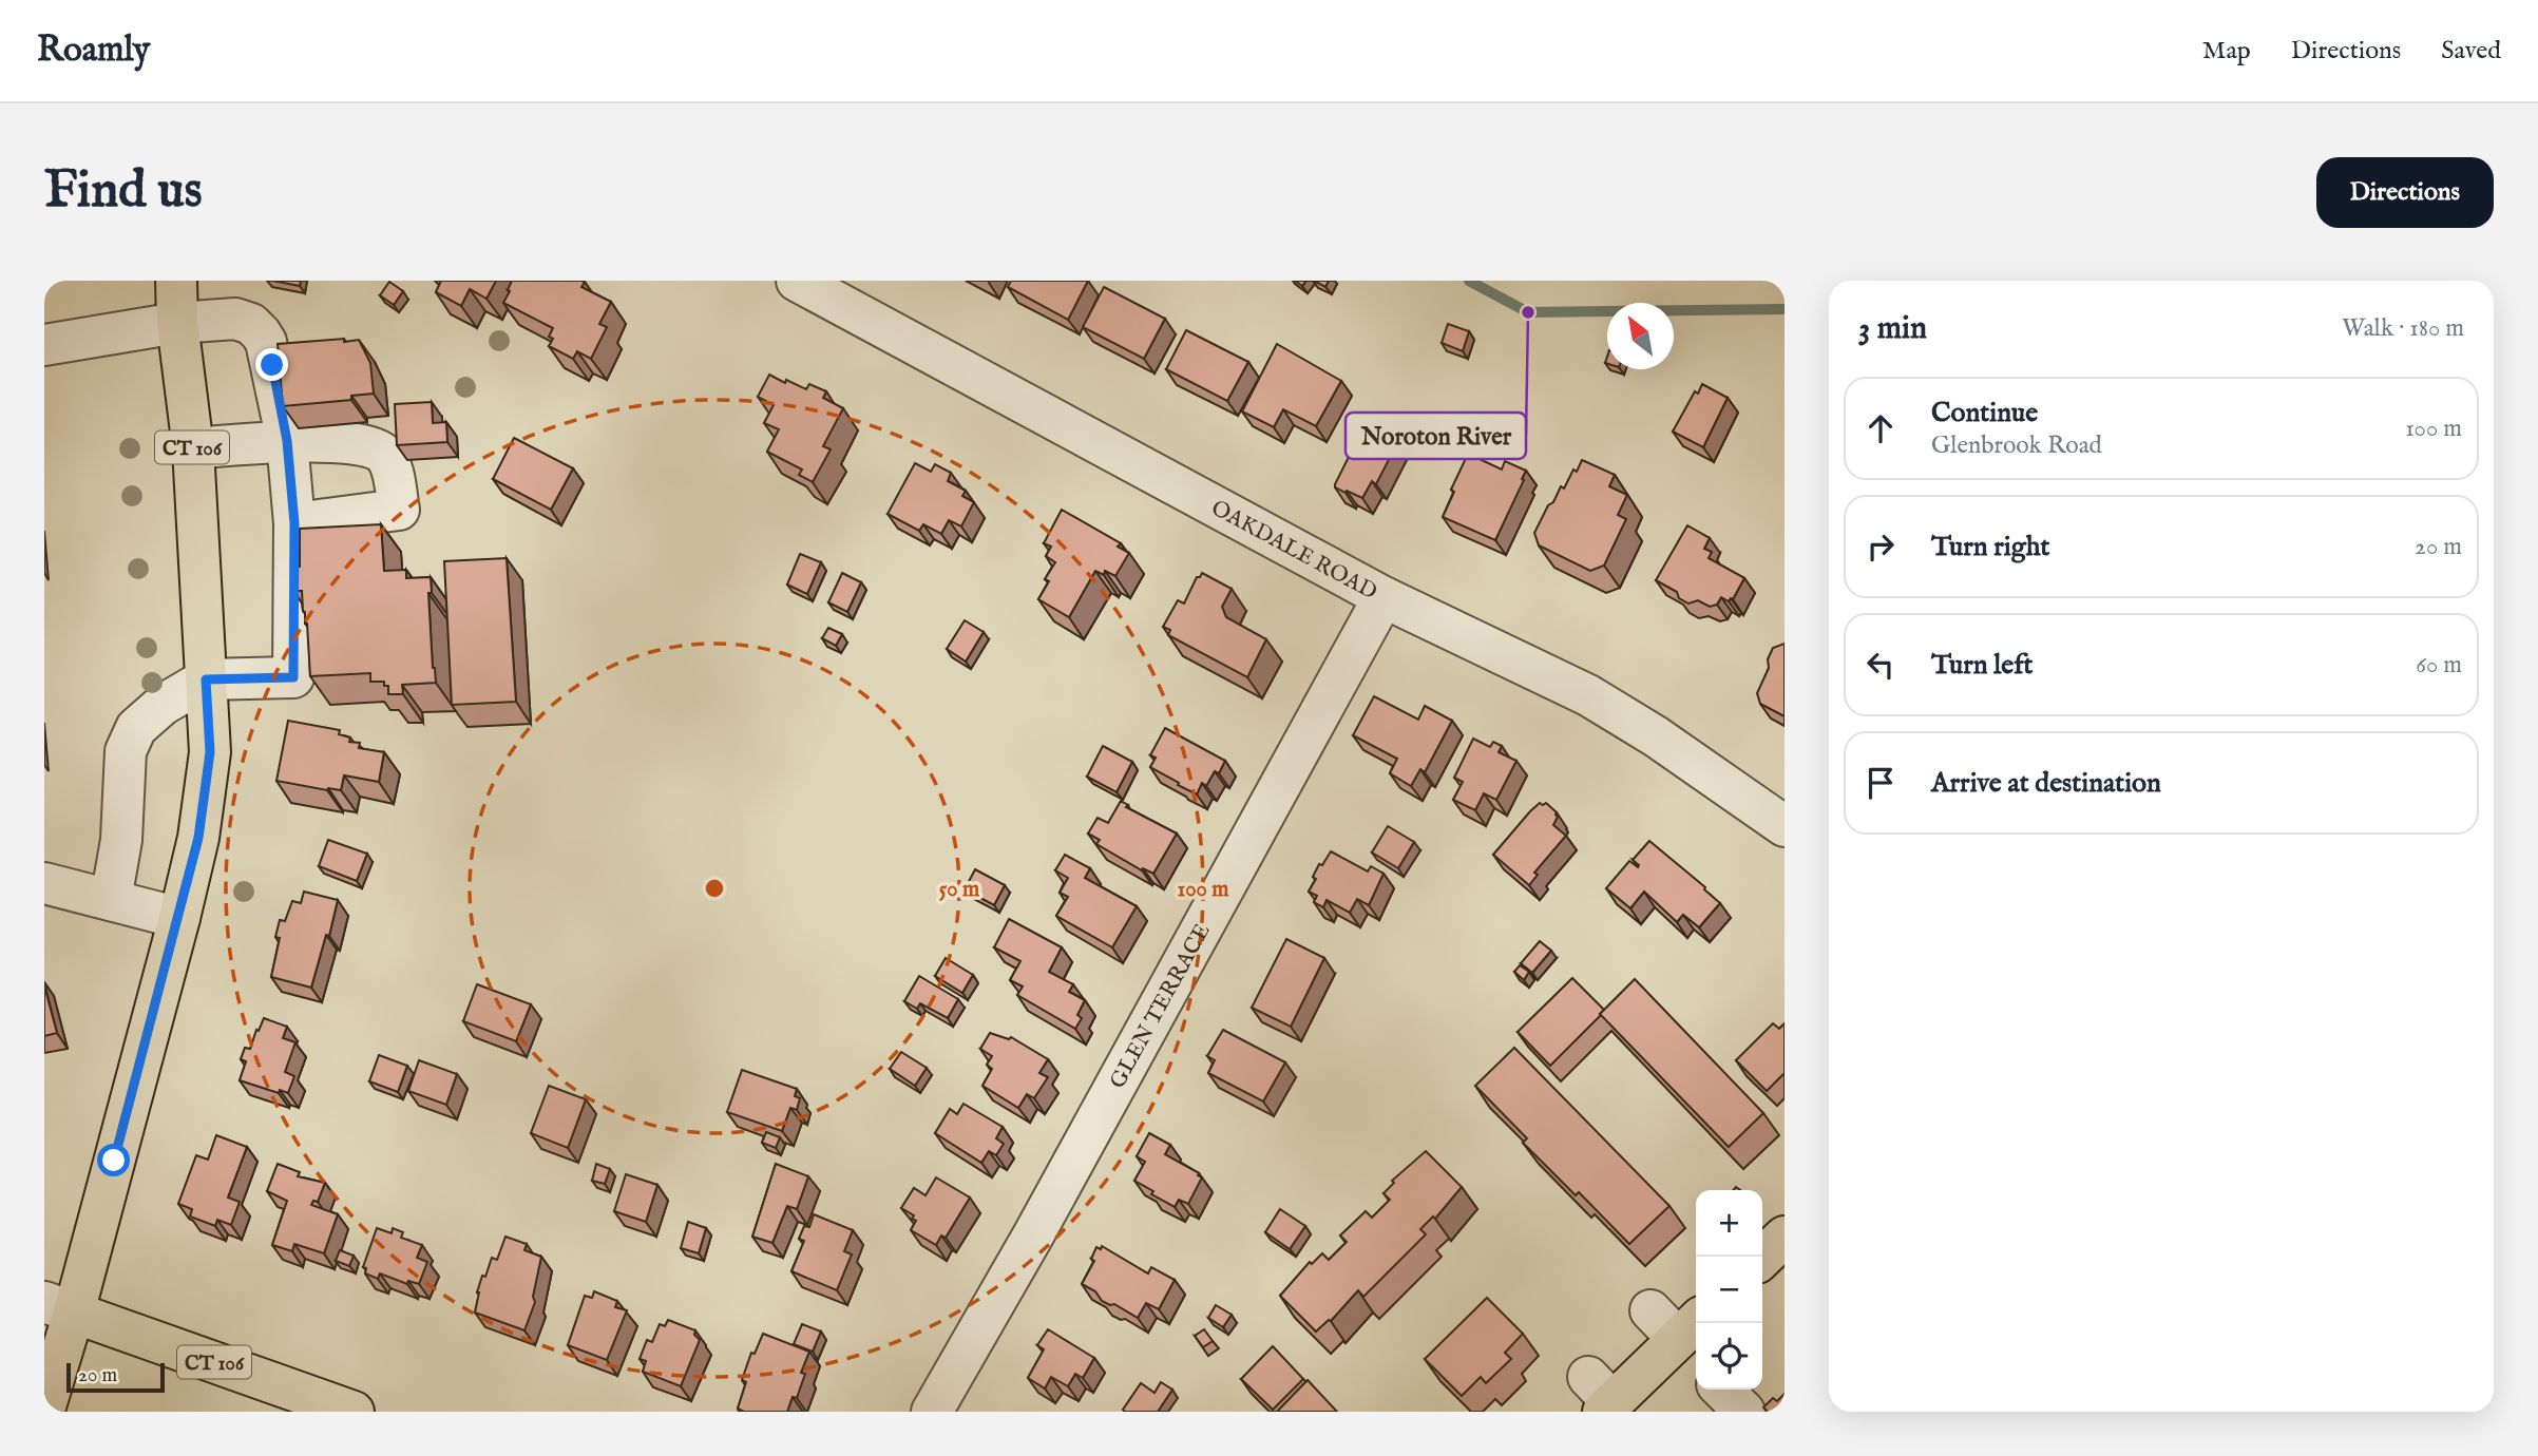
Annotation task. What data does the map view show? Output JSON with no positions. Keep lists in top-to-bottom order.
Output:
{
  "streets": {
    "main road": ["CT 106"],
    "street": ["OAKDALE ROAD", "GLEN TERRACE"]
  },
  "crossings": [
    ["OAKDALE ROAD", "GLEN TERRACE"]
  ],
  "places": ["Noroton River"],
  "scale_bar": "20 m",
  "north": "top left",
  "page": {
    "header": "Roamly",
    "nav": ["Map", "Directions", "Saved"],
    "buttons": "Directions",
    "title": "Find us",
    "heading": ["3 min", "Walk · 180 m"],
    "list": [
      ["Continue", "Glenbrook Road", "100 m"],
      ["Turn right", "20 m"],
      ["Turn left", "60 m"],
      "Arrive at destination"
    ],
    "map_buttons": ["+", "−"],
    "scale": "20 m"
  },
  "rings": ["50 m", "100 m"]
}
